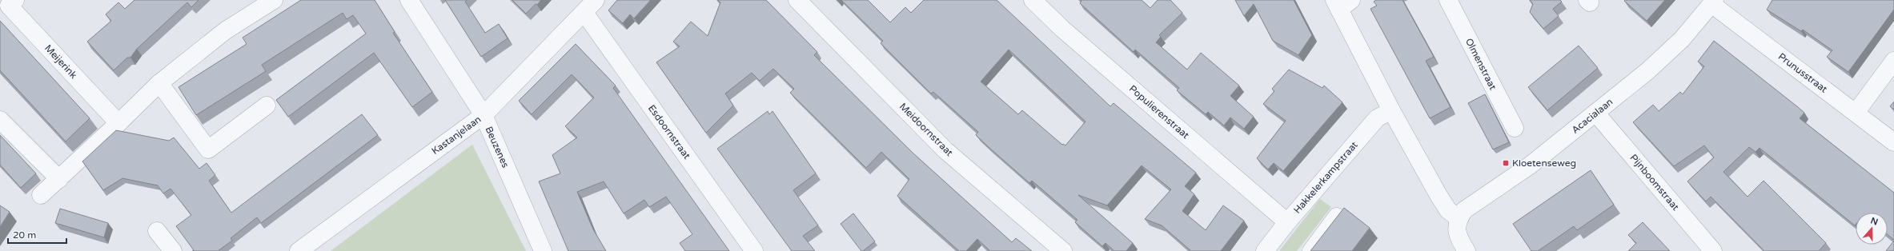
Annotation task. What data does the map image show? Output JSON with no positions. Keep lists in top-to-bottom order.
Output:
{
  "streets": {
    "street": [
      "Meijerink",
      "Olmenstraat",
      "Prunusstraat",
      "Populierenstraat",
      "Acacialaan",
      "Meidoornstraat",
      "Esdoornstraat",
      "Kastanjelaan",
      "Beuzenes",
      "Hakkelerkampstraat",
      "Pijnboomstraat"
    ]
  },
  "crossings": [
    ["Prunusstraat", "Acacialaan"],
    ["Populierenstraat", "Hakkelerkampstraat"],
    ["Acacialaan", "Pijnboomstraat"],
    ["Esdoornstraat", "Kastanjelaan"],
    ["Kastanjelaan", "Beuzenes"]
  ],
  "places": {
    "transit": ["Kloetenseweg"]
  },
  "scale_bar": "20 m",
  "north": "top"
}
